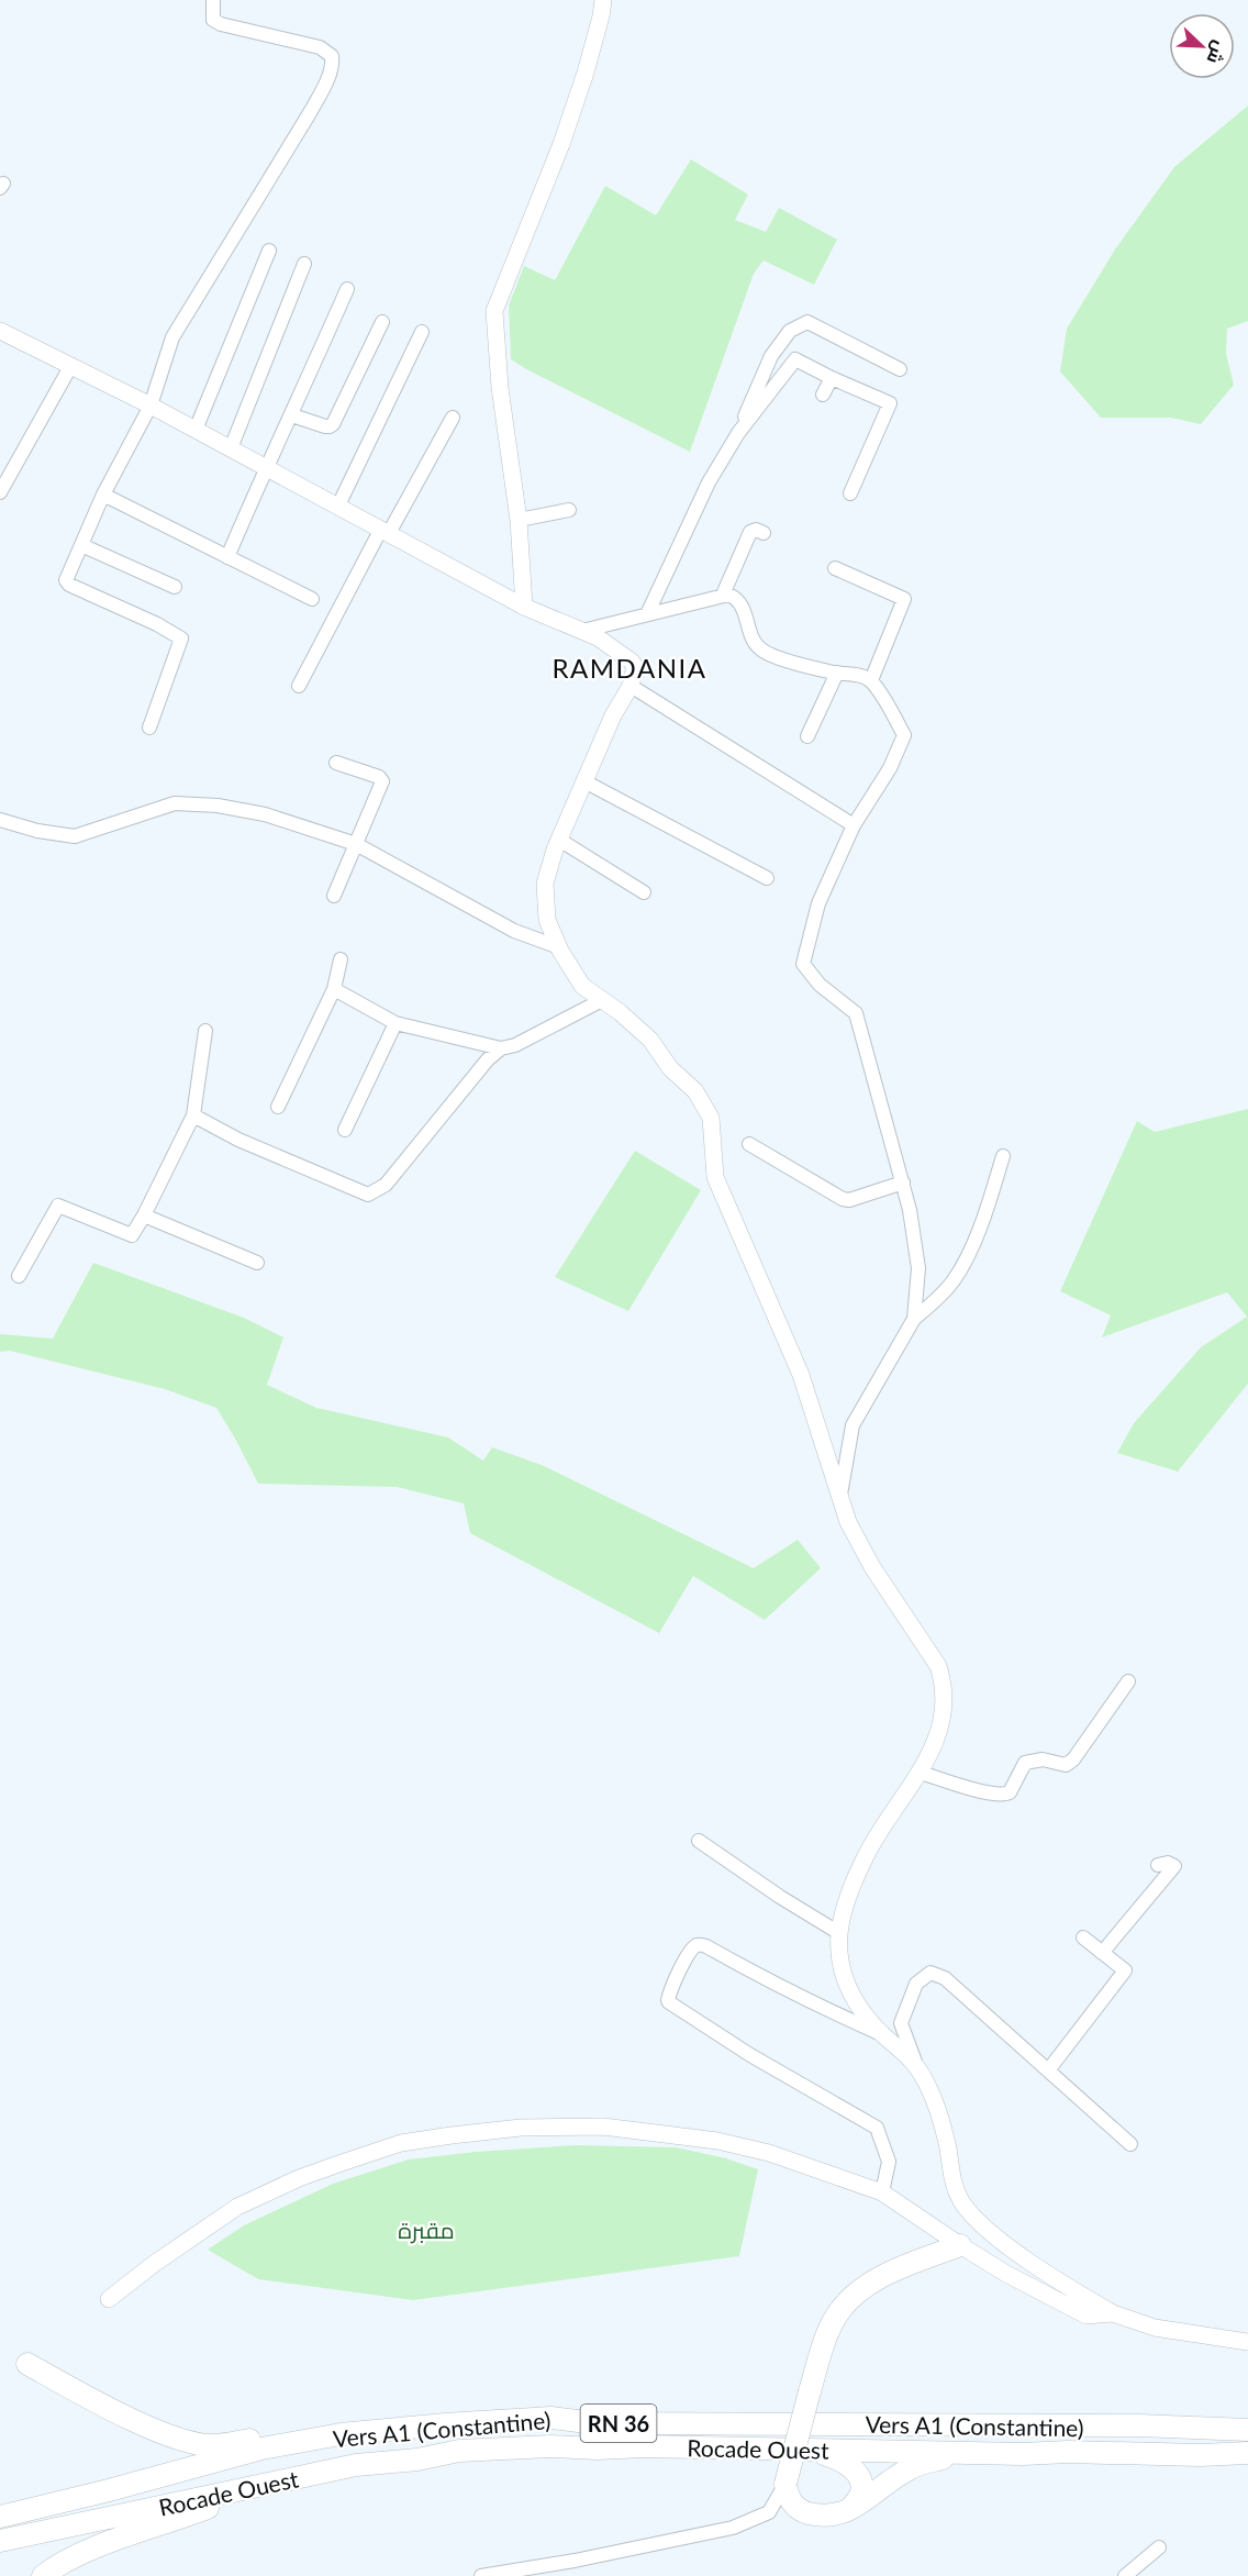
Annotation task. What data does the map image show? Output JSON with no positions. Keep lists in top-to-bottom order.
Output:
{
  "streets": {
    "highway": ["RN 36", "Vers A1 (Constantine)", "Rocade Ouest"]
  },
  "districts": ["RAMDANIA"],
  "parks": ["مقبرة"],
  "north": "bottom right"
}
